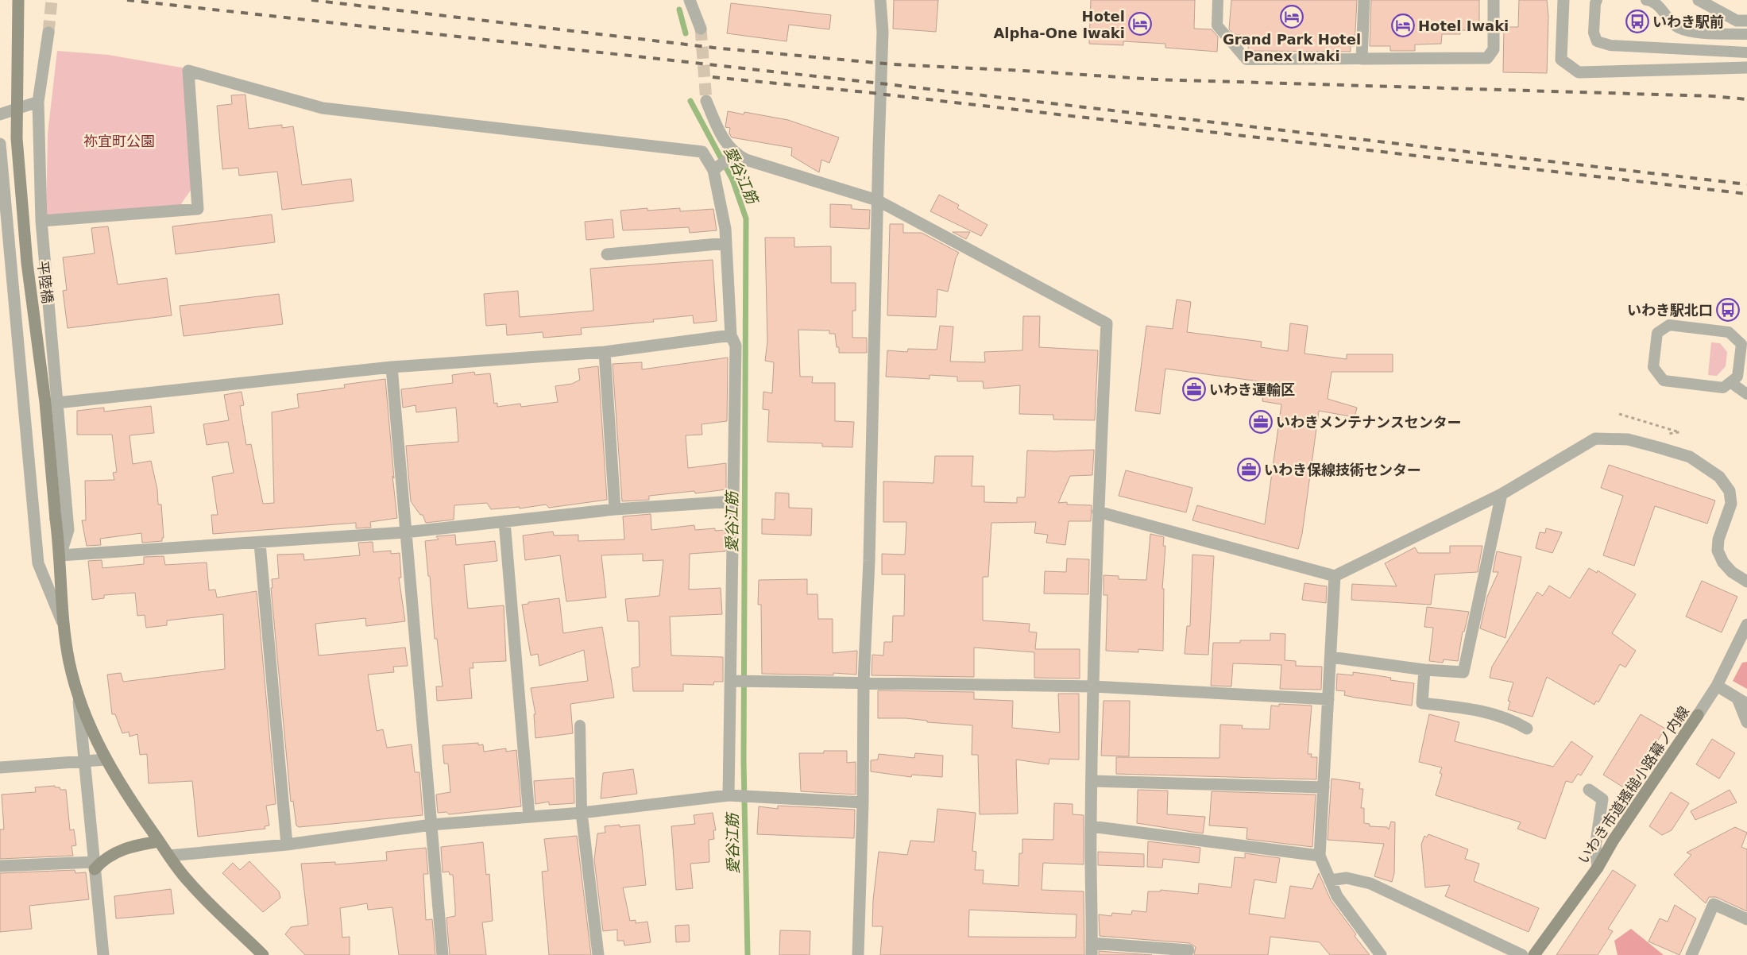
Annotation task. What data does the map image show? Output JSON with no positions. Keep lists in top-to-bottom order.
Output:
{
  "streets": {
    "street": ["平陸橋", "いわき市道搔槌小路幕ノ内線"]
  },
  "water": ["愛谷江筋"],
  "parks": ["祢宜町公園"],
  "places": {
    "hotel": ["Grand Park Hotel Panex Iwaki", "Hotel Alpha-One Iwaki", "Hotel Iwaki"],
    "bus stop": ["いわき駅前", "いわき駅北口"],
    "office": ["いわき運輸区", "いわきメンテナンスセンター", "いわき保線技術センター"]
  }
}
